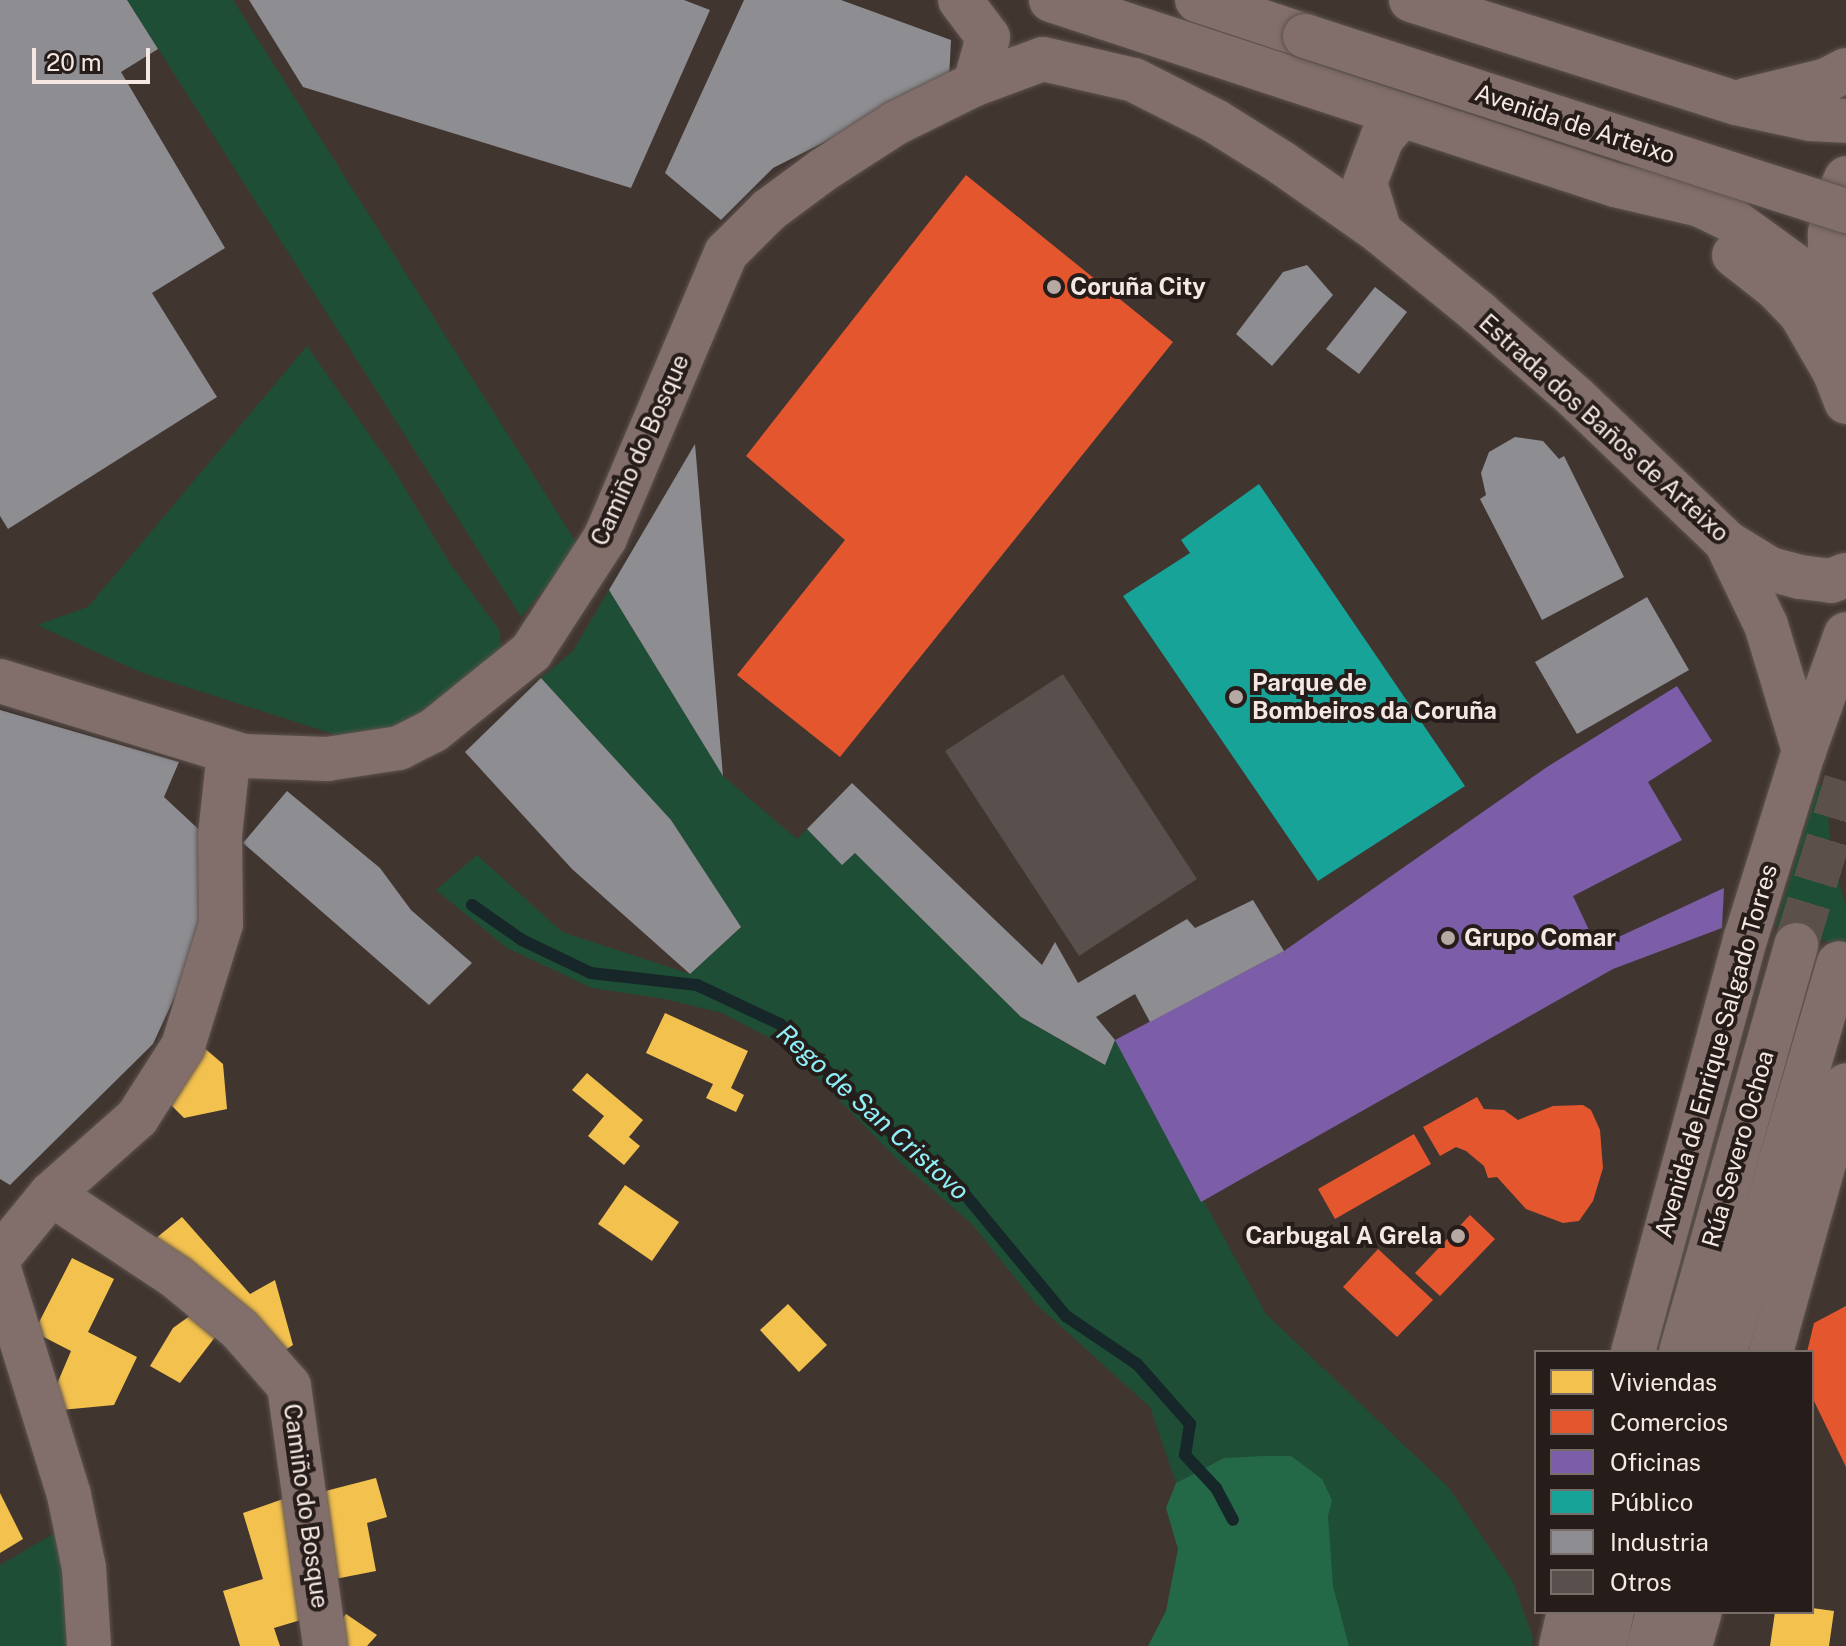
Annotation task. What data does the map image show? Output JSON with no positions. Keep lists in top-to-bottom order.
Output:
{
  "streets": {
    "main road": [
      "Avenida de Arteixo",
      "Estrada dos Baños de Arteixo",
      "Camiño do Bosque",
      "Avenida de Enrique Salgado Torres",
      "Rúa Severo Ochoa"
    ]
  },
  "crossings": [
    ["Estrada dos Baños de Arteixo", "Camiño do Bosque"]
  ],
  "water": ["Rego de San Cristovo"],
  "places": [
    "Coruña City",
    "Parque de Bombeiros da Coruña",
    "Grupo Comar",
    "Carbugal A Grela"
  ],
  "legend": [
    "Viviendas",
    "Comercios",
    "Oficinas",
    "Público",
    "Industria",
    "Otros"
  ],
  "scale_bar": "20 m"
}
